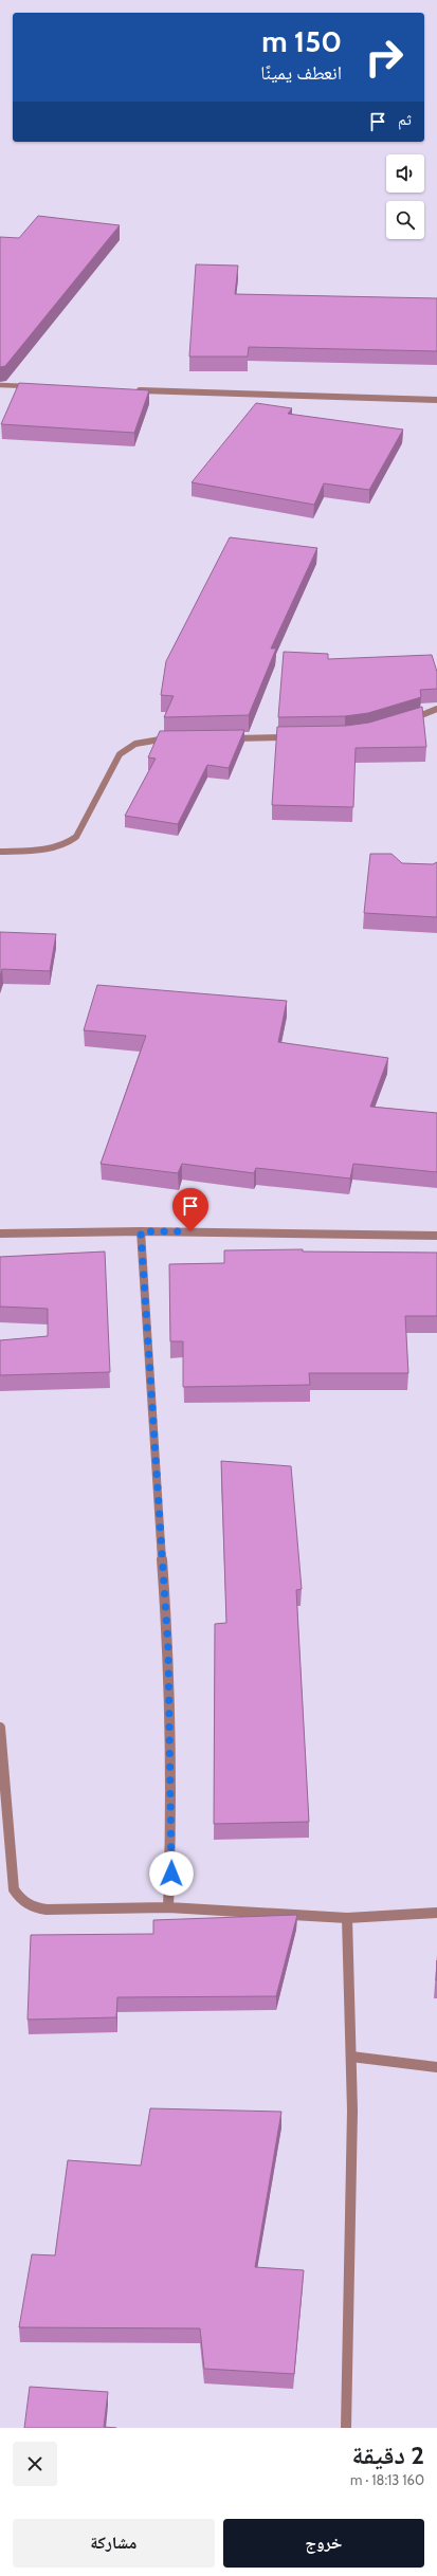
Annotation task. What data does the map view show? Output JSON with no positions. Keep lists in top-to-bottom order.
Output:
{
  "page": {
    "turn": ["150 m", "انعطف يمينًا"],
    "then": "ثم",
    "heading": ["2 دقيقة", "160 m · 18:13"],
    "buttons": ["خروج", "مشاركة"]
  }
}
